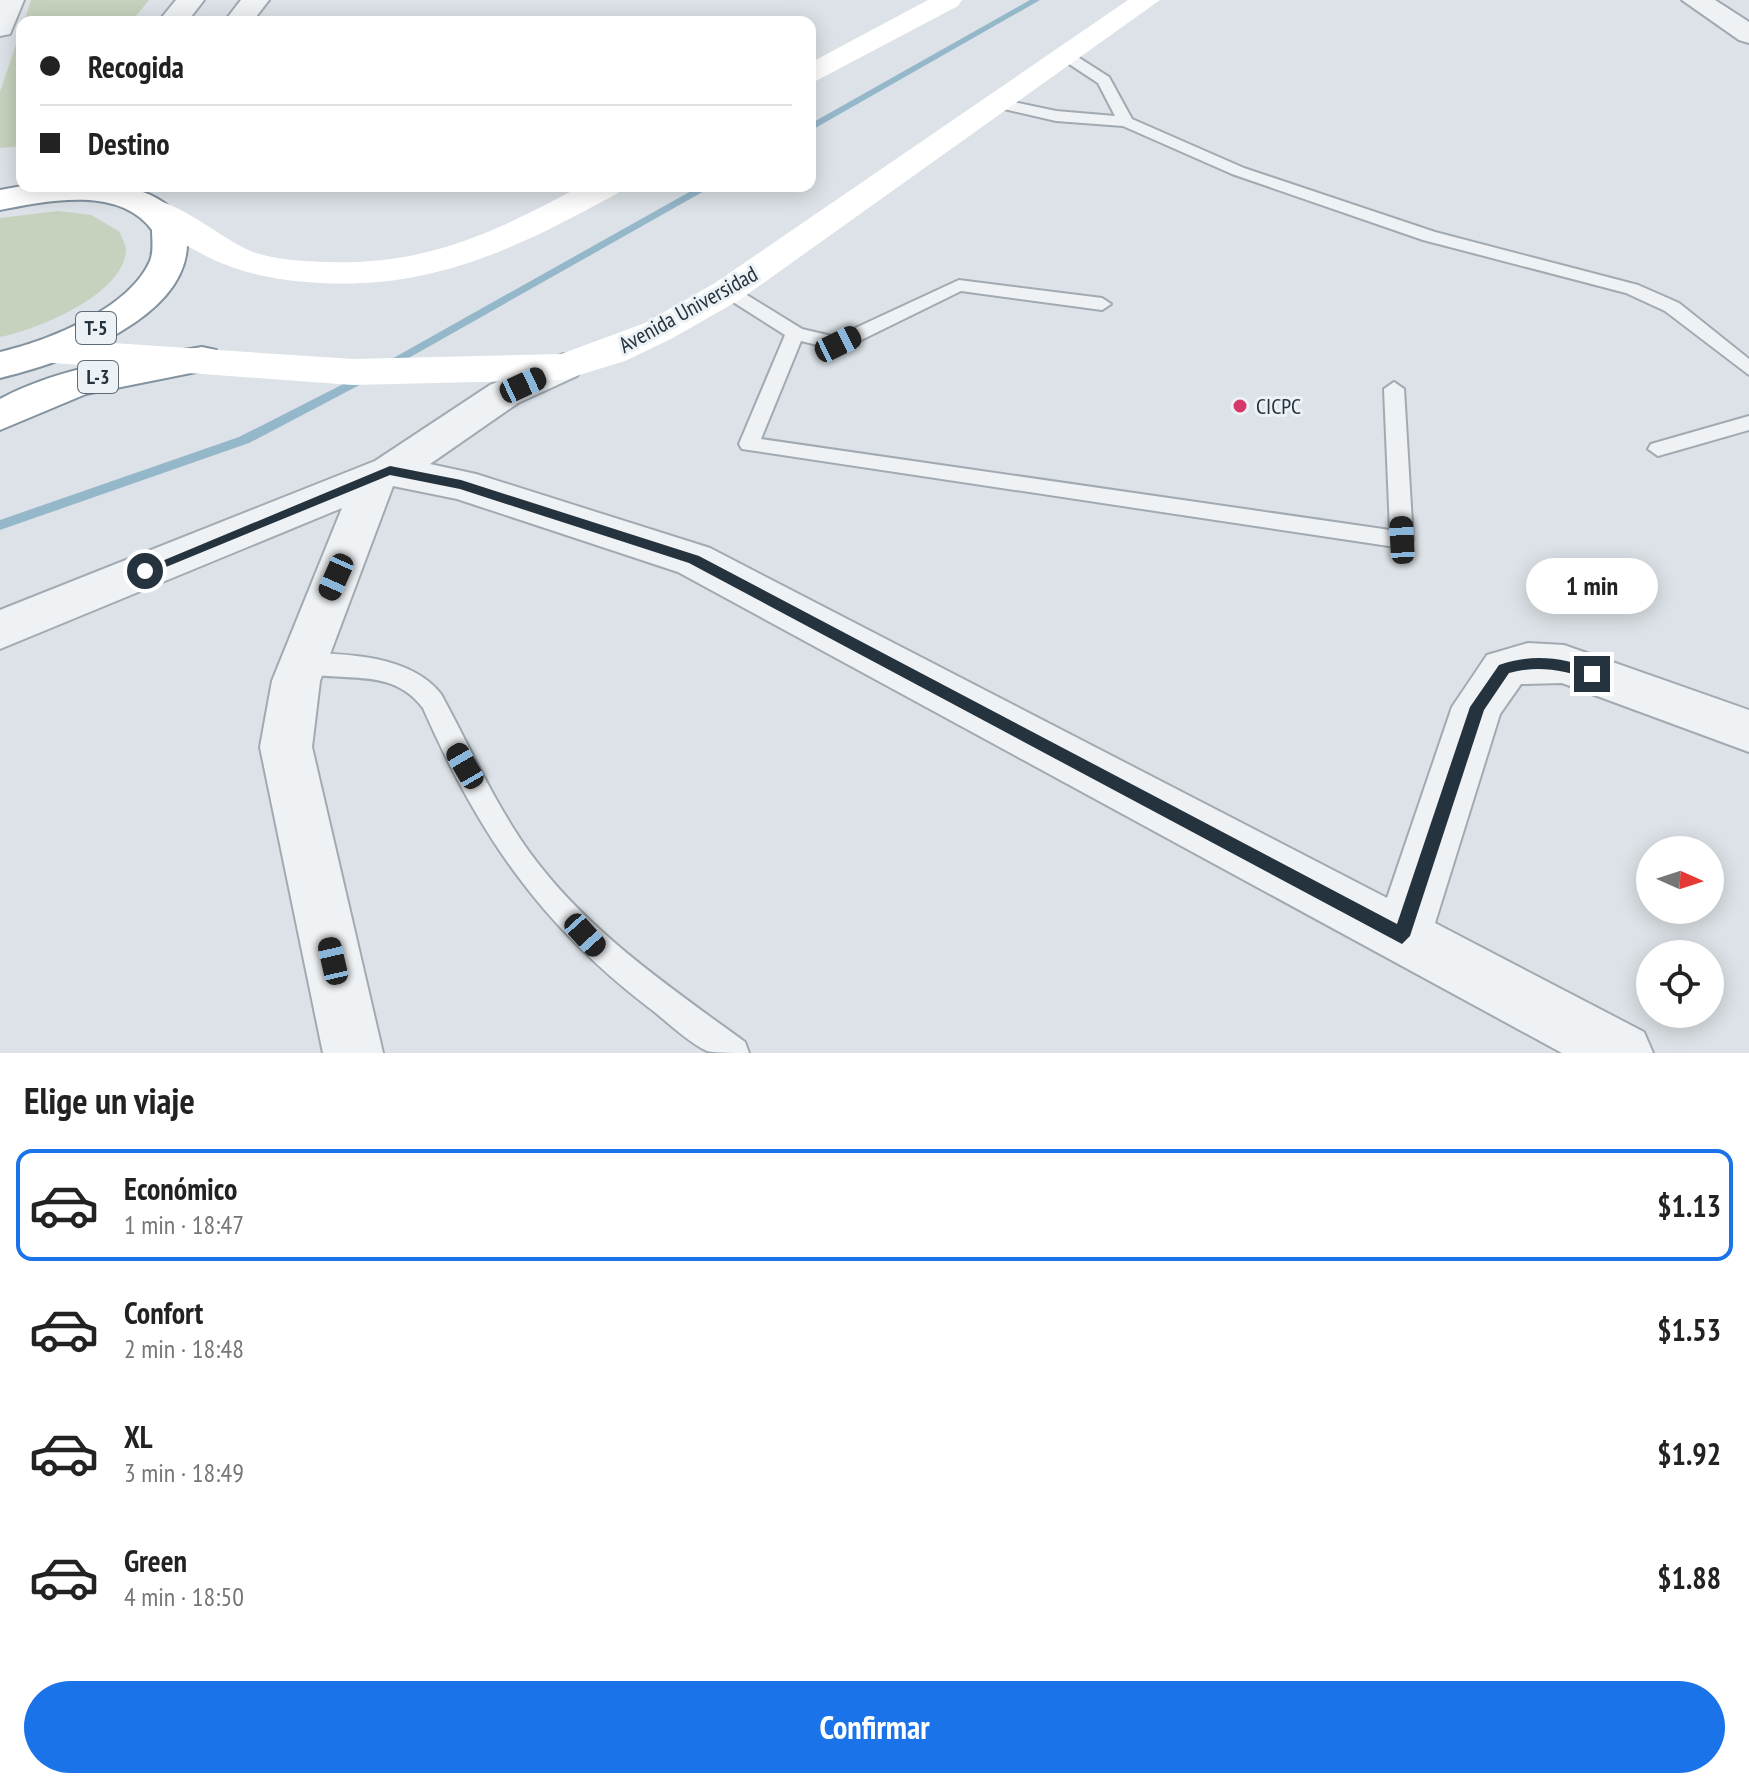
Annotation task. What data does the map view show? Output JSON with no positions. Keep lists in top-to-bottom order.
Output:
{
  "streets": {
    "main road": ["Avenida Universidad", "T-5", "L-3"]
  },
  "crossings": [
    ["Avenida Universidad", "T-5"],
    ["Avenida Universidad", "L-3"]
  ],
  "places": ["CICPC"],
  "north": "right",
  "page": {
    "banner": ["Recogida", "Destino"],
    "bubble": "1 min",
    "heading": "Elige un viaje",
    "list": [
      {
        "name": "Económico",
        "note": "1 min · 18:47",
        "value": "$1.13"
      },
      {
        "name": "Confort",
        "note": "2 min · 18:48",
        "value": "$1.53"
      },
      {
        "name": "XL",
        "note": "3 min · 18:49",
        "value": "$1.92"
      },
      {
        "name": "Green",
        "note": "4 min · 18:50",
        "value": "$1.88"
      }
    ],
    "buttons": "Confirmar"
  }
}
